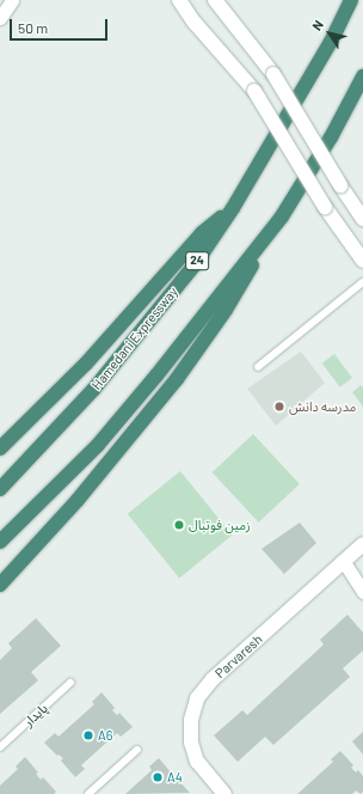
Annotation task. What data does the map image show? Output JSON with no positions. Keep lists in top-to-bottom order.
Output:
{
  "streets": {
    "highway": ["24", "Hamedani Expressway"],
    "street": ["Parvaresh"],
    "lane": ["پایدار"]
  },
  "places": [
    "مدرسه دانش",
    "زمین فوتبال",
    "A6",
    "A4"
  ],
  "scale_bar": "50 m",
  "north": "top left"
}
